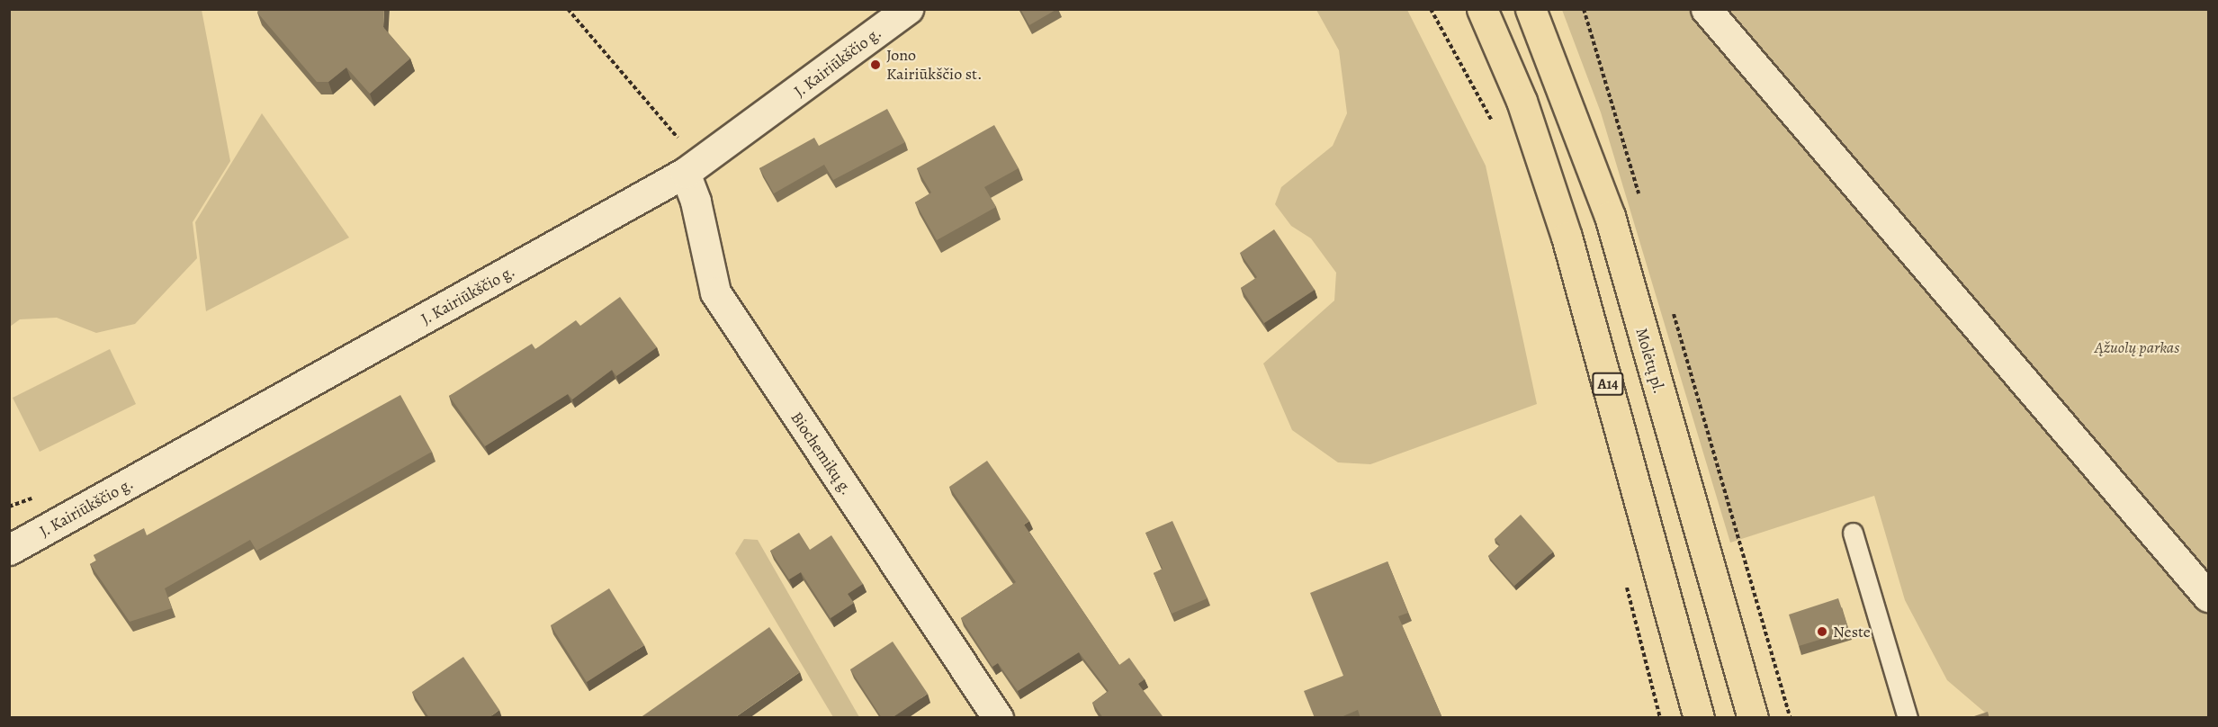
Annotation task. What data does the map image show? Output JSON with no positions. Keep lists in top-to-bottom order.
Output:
{
  "streets": {
    "highway": ["Molėtų pl.", "A14"],
    "street": ["J. Kairiūkščio g.", "Biochemikų g."]
  },
  "crossings": [
    ["J. Kairiūkščio g.", "Biochemikų g."]
  ],
  "parks": ["Ąžuolų parkas"],
  "places": ["Jono Kairiūkščio st.", "Neste"]
}
